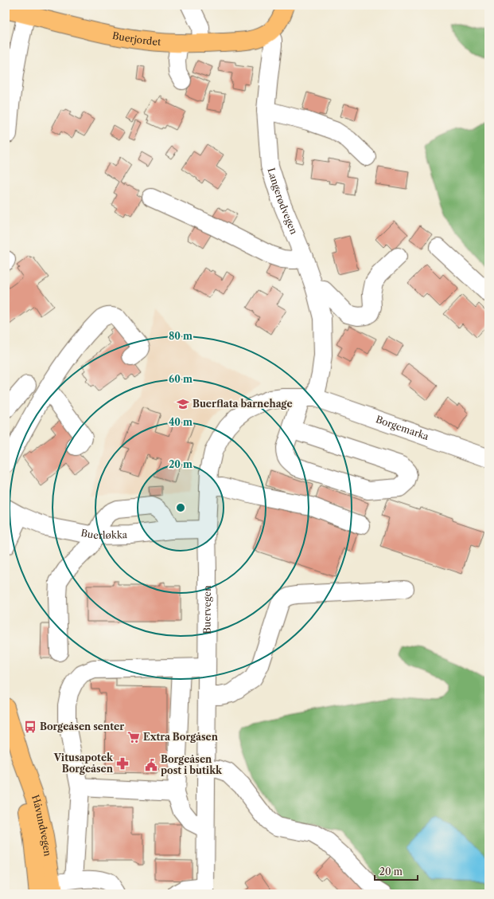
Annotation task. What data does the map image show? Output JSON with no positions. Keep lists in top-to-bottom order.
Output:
{
  "streets": {
    "main road": ["Buerjordet", "Håvundvegen"],
    "street": [
      "Langerødvegen",
      "Borgemarka",
      "Buerløkka",
      "Buervegen"
    ]
  },
  "crossings": [
    ["Buerjordet", "Langerødvegen"],
    ["Langerødvegen", "Borgemarka"],
    ["Langerødvegen", "Buervegen"],
    ["Borgemarka", "Buervegen"],
    ["Buerløkka", "Buervegen"]
  ],
  "places": {
    "school or university": ["Buerflata barnehage"],
    "bus stop": ["Borgeåsen senter"],
    "supermarket": ["Extra Borgåsen"],
    "pharmacy": ["Vitusapotek Borgeåsen"],
    "public building": ["Borgeåsen post i butikk"]
  },
  "scale_bar": "20 m",
  "rings": [
    "80 m",
    "60 m",
    "40 m",
    "20 m"
  ]
}
